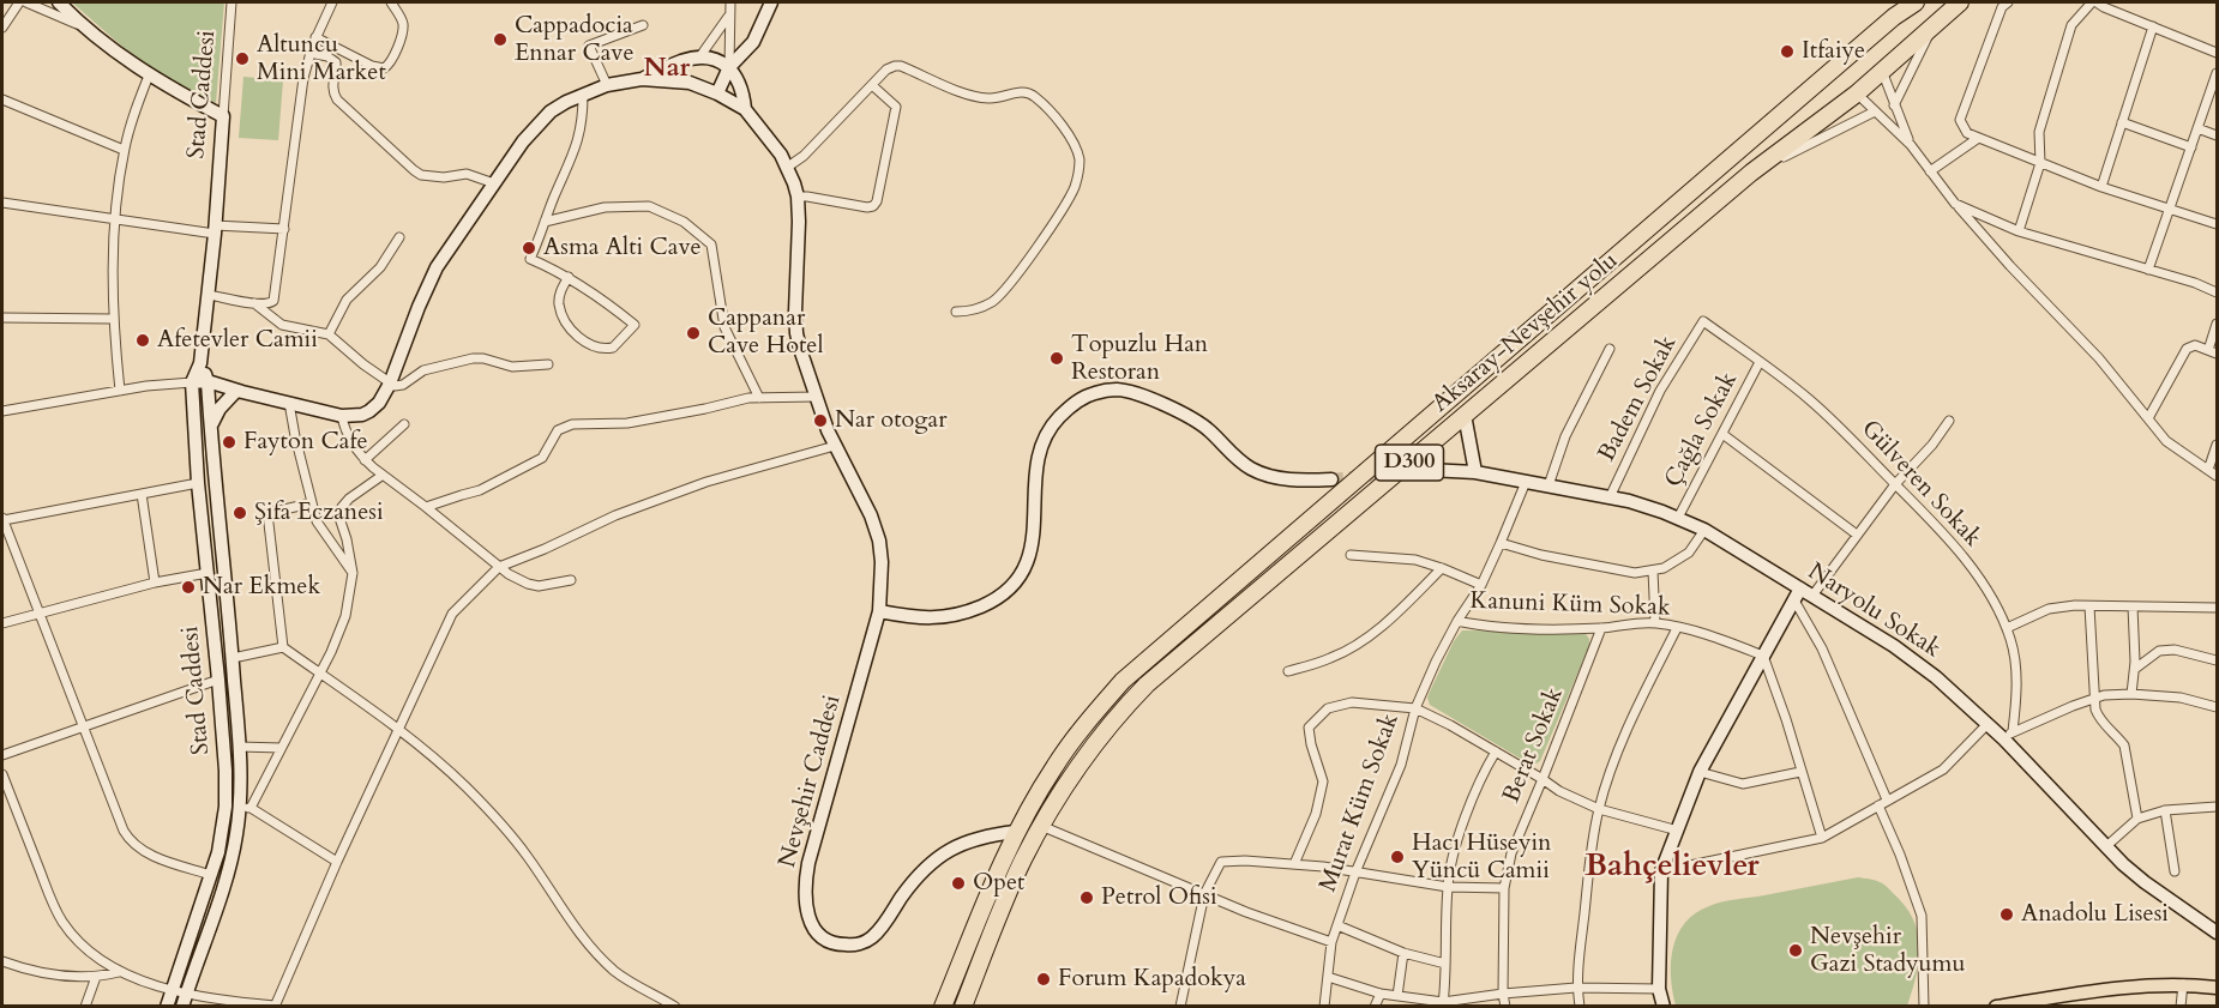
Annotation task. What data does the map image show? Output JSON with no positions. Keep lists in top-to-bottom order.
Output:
{
  "streets": {
    "highway": ["Aksaray-Nevşehir yolu", "D300"],
    "street": [
      "Stad Caddesi",
      "Badem Sokak",
      "Çağla Sokak",
      "Gülveren Sokak",
      "Kanuni Küm Sokak",
      "Naryolu Sokak",
      "Berat Sokak",
      "Nevşehir Caddesi",
      "Murat Küm Sokak"
    ]
  },
  "crossings": [
    ["Aksaray-Nevşehir yolu", "Nevşehir Caddesi"],
    ["Badem Sokak", "Gülveren Sokak"],
    ["Badem Sokak", "Naryolu Sokak"],
    ["Çağla Sokak", "Gülveren Sokak"],
    ["Çağla Sokak", "Naryolu Sokak"],
    ["Gülveren Sokak", "Naryolu Sokak"],
    ["Kanuni Küm Sokak", "Berat Sokak"],
    ["Kanuni Küm Sokak", "Murat Küm Sokak"],
    ["Naryolu Sokak", "Murat Küm Sokak"]
  ],
  "districts": ["Nar", "Bahçelievler"],
  "places": [
    "Cappadocia Ennar Cave",
    "Itfaiye",
    "Altuncu Mini Market",
    "Asma Alti Cave",
    "Cappanar Cave Hotel",
    "Afetevler Camii",
    "Topuzlu Han Restoran",
    "Nar otogar",
    "Fayton Cafe",
    "Şifa Eczanesi",
    "Nar Ekmek",
    "Hacı Hüseyin Yüncü Camii",
    "Opet",
    "Petrol Ofisi",
    "Anadolu Lisesi",
    "Nevşehir Gazi Stadyumu",
    "Forum Kapadokya"
  ]
}
